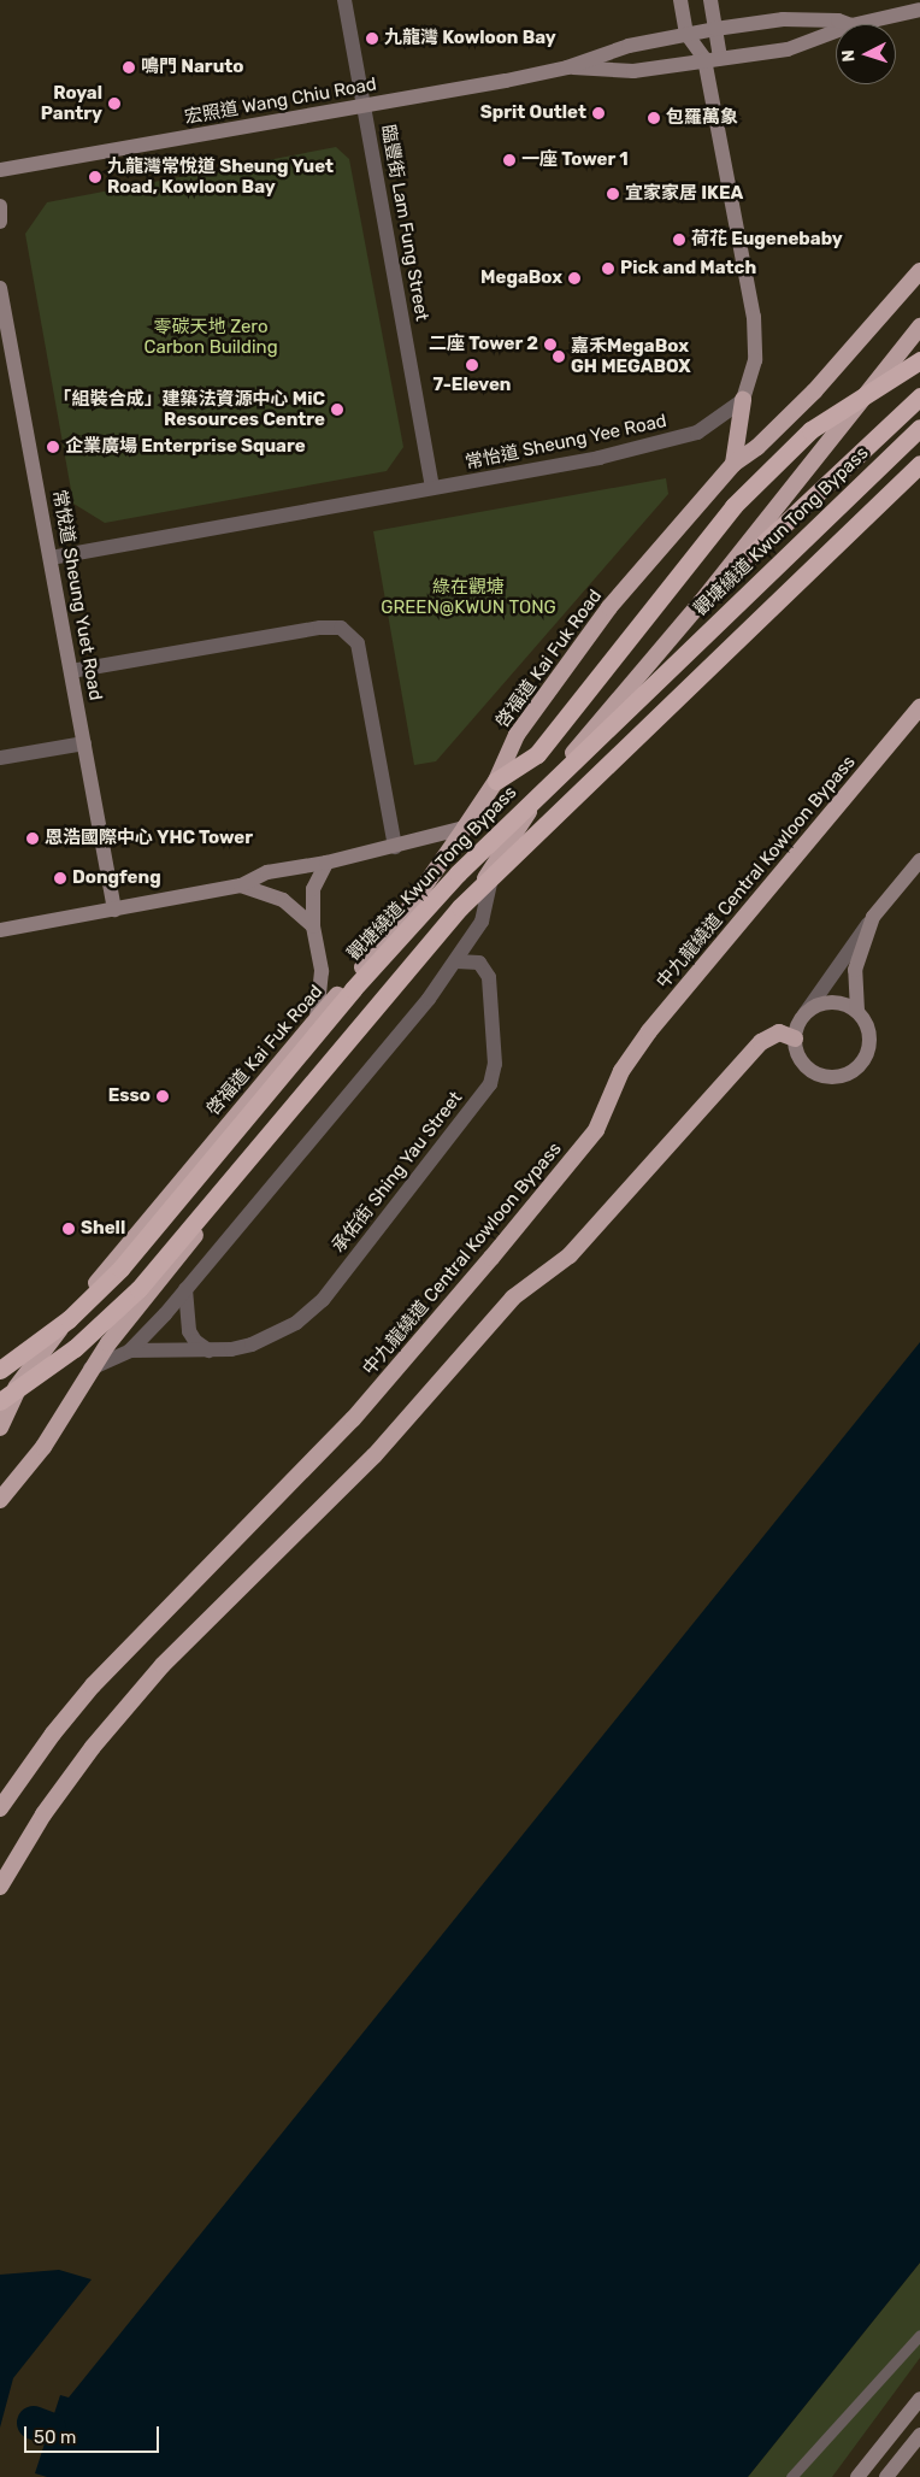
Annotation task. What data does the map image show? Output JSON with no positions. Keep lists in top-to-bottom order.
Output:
{
  "streets": {
    "highway": ["觀塘繞道 Kwun Tong Bypass", "啓福道 Kai Fuk Road", "中九龍繞道 Central Kowloon Bypass"],
    "main road": ["宏照道 Wang Chiu Road", "常悅道 Sheung Yuet Road"],
    "street": ["臨豐街 Lam Fung Street", "常怡道 Sheung Yee Road", "承佑街 Shing Yau Street"]
  },
  "crossings": [
    ["宏照道 Wang Chiu Road", "臨豐街 Lam Fung Street"],
    ["臨豐街 Lam Fung Street", "常怡道 Sheung Yee Road"],
    ["常怡道 Sheung Yee Road", "常悅道 Sheung Yuet Road"]
  ],
  "parks": ["零碳天地 Zero Carbon Building", "綠在觀塘 GREEN@KWUN TONG"],
  "places": [
    "九龍灣 Kowloon Bay",
    "鳴門 Naruto",
    "Royal Pantry",
    "Sprit Outlet",
    "包羅萬象",
    "一座 Tower 1",
    "九龍灣常悅道 Sheung Yuet Road, Kowloon Bay",
    "宜家家居 IKEA",
    "荷花 Eugenebaby",
    "Pick and Match",
    "MegaBox",
    "二座 Tower 2",
    "嘉禾MegaBox GH MEGABOX",
    "7-Eleven",
    "「組裝合成」建築法資源中心 MiC Resources Centre",
    "企業廣場 Enterprise Square",
    "恩浩國際中心 YHC Tower",
    "Dongfeng",
    "Esso",
    "Shell"
  ],
  "scale_bar": "50 m",
  "north": "left"
}
